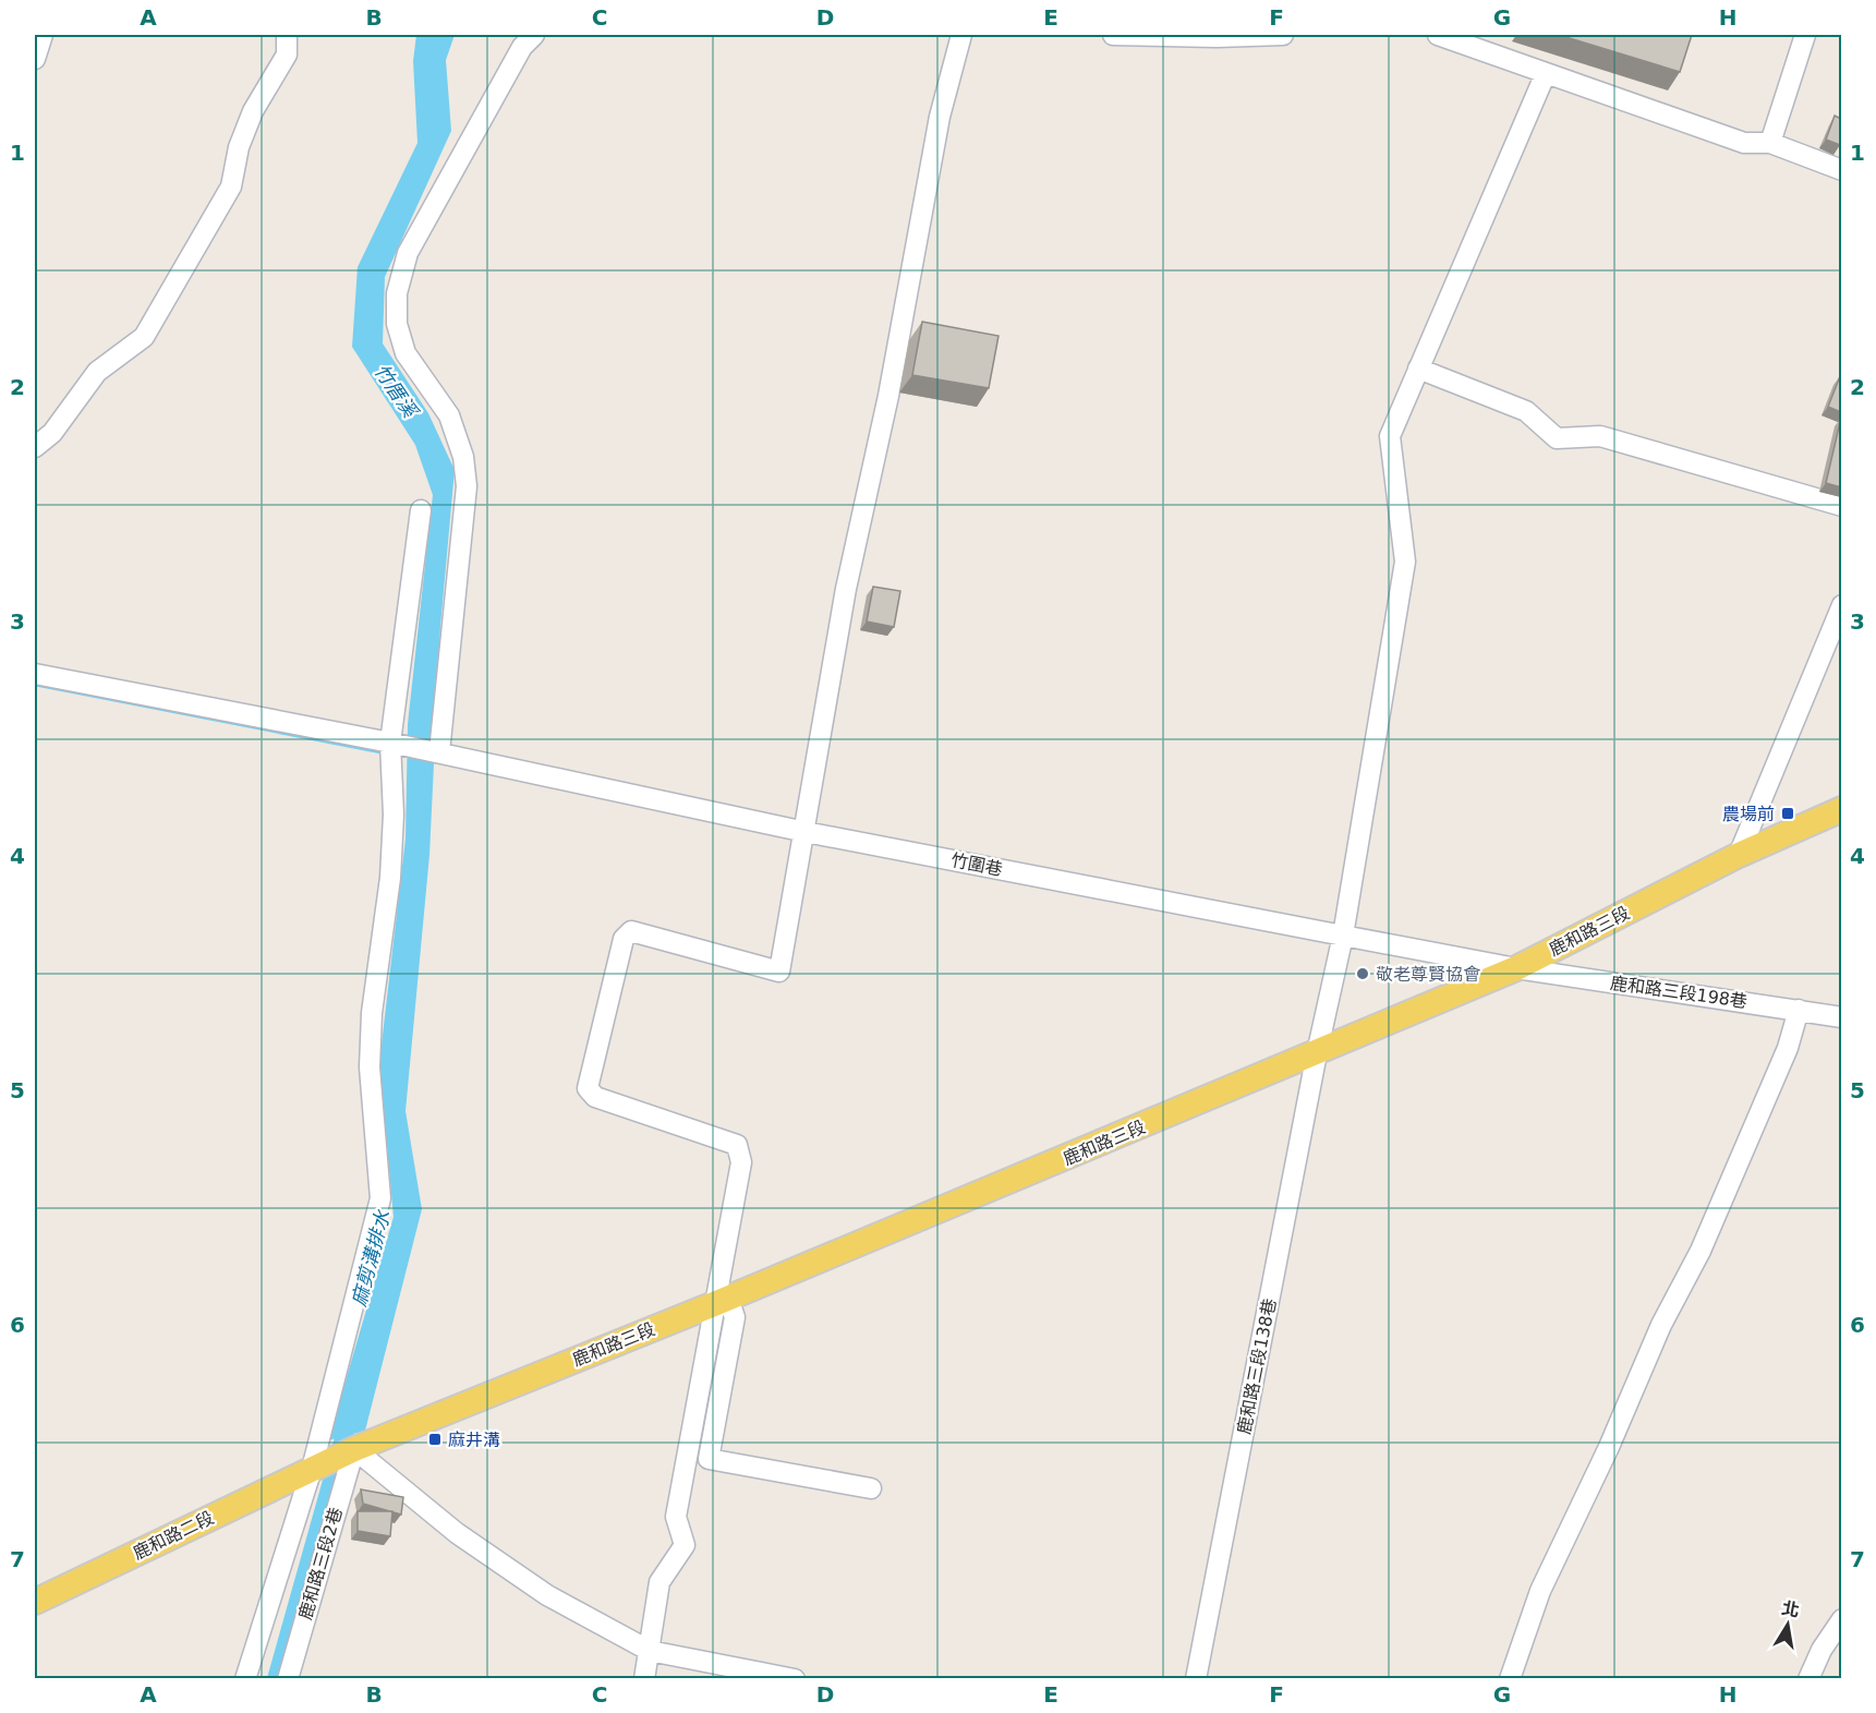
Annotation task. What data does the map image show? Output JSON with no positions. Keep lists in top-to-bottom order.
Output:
{
  "streets": {
    "main road": ["鹿和路三段", "鹿和路二段"],
    "street": [
      "竹圍巷",
      "鹿和路三段198巷",
      "鹿和路三段138巷",
      "鹿和路三段2巷"
    ]
  },
  "crossings": [
    ["竹圍巷", "鹿和路三段"],
    ["竹圍巷", "鹿和路三段198巷"],
    ["竹圍巷", "鹿和路三段138巷"],
    ["鹿和路三段", "鹿和路三段198巷"],
    ["鹿和路三段", "鹿和路三段138巷"],
    ["鹿和路三段", "鹿和路二段"],
    ["鹿和路三段", "鹿和路三段2巷"]
  ],
  "water": ["竹厝溪", "麻剪溝排水"],
  "places": {
    "transit": ["農場前", "麻井溝"],
    "other": ["敬老尊賢協會"]
  },
  "north": "top",
  "grid": {
    "columns": [
      "A",
      "B",
      "C",
      "D",
      "E",
      "F",
      "G",
      "H"
    ],
    "rows": [
      "1",
      "2",
      "3",
      "4",
      "5",
      "6",
      "7"
    ]
  }
}
